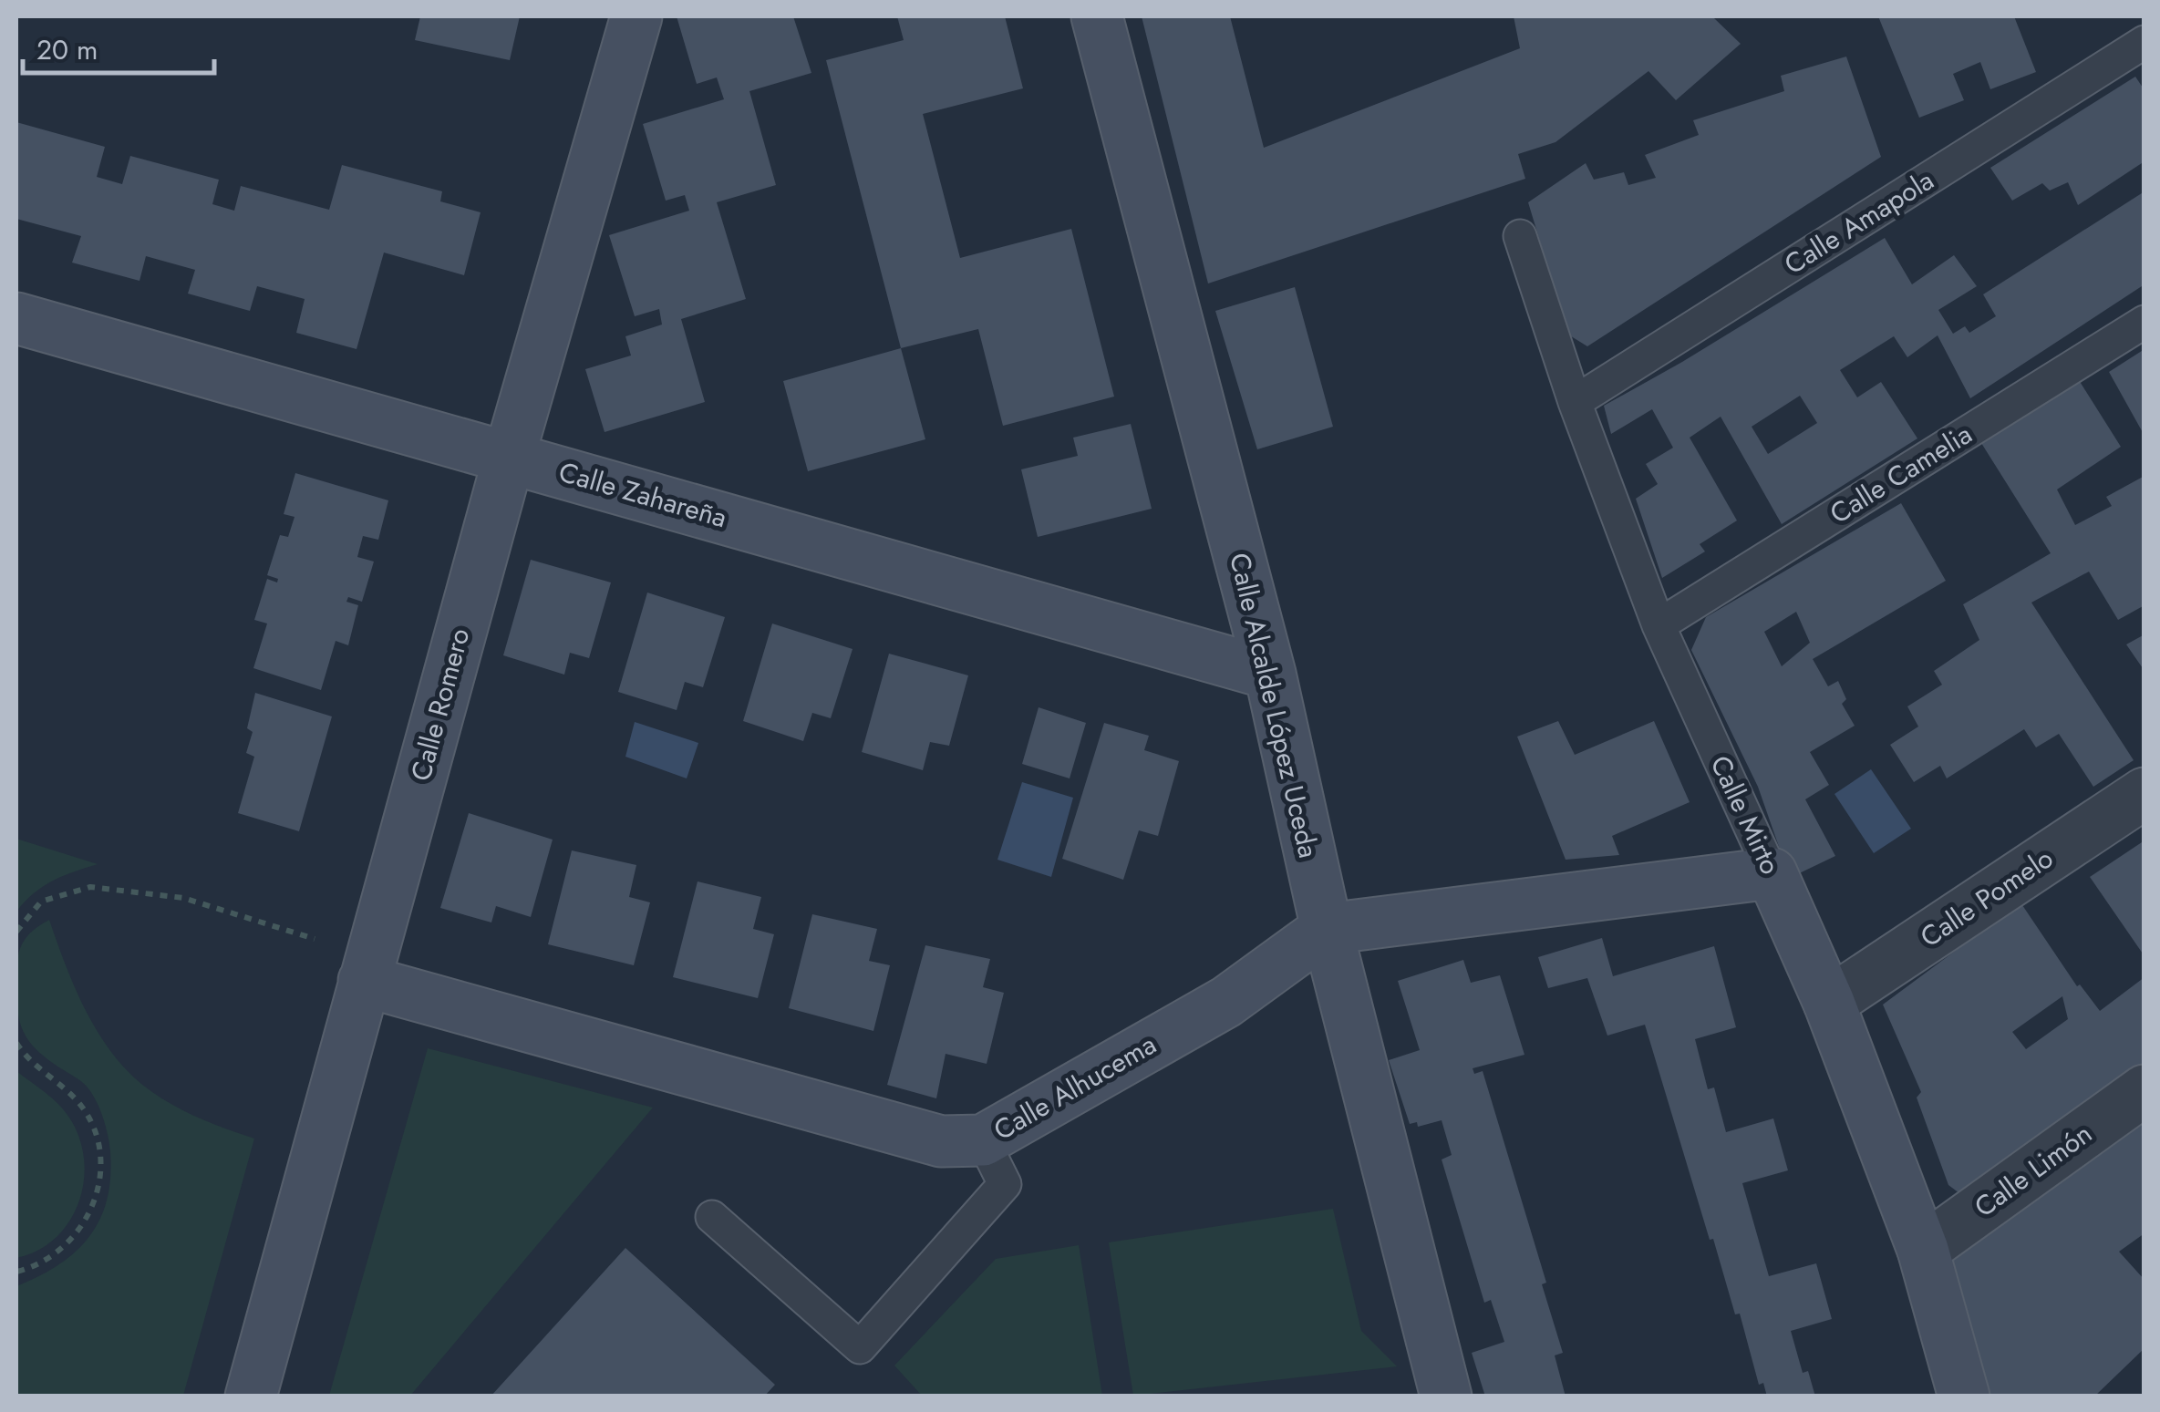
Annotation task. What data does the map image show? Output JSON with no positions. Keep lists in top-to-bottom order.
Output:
{
  "streets": {
    "street": [
      "Calle Zahareña",
      "Calle Romero",
      "Calle Alcalde López Uceda",
      "Calle Mirto",
      "Calle Pomelo",
      "Calle Alhucema",
      "Calle Limón"
    ],
    "lane": ["Calle Amapola", "Calle Camelia"]
  },
  "crossings": [
    ["Calle Amapola", "Calle Mirto"],
    ["Calle Camelia", "Calle Mirto"],
    ["Calle Zahareña", "Calle Romero"],
    ["Calle Zahareña", "Calle Alcalde López Uceda"],
    ["Calle Romero", "Calle Alhucema"],
    ["Calle Alcalde López Uceda", "Calle Alhucema"],
    ["Calle Mirto", "Calle Pomelo"],
    ["Calle Mirto", "Calle Alhucema"],
    ["Calle Mirto", "Calle Limón"]
  ],
  "scale_bar": "20 m"
}
